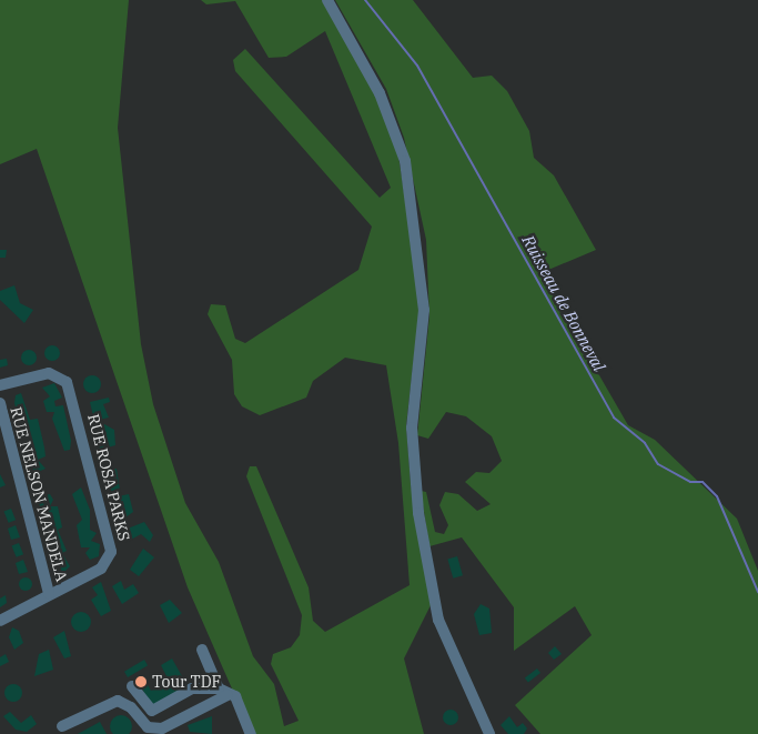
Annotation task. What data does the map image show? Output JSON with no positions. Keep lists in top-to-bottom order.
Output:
{
  "streets": {
    "street": ["RUE ROSA PARKS", "RUE NELSON MANDELA"]
  },
  "crossings": [
    ["RUE ROSA PARKS", "RUE NELSON MANDELA"]
  ],
  "water": ["Ruisseau de Bonneval"],
  "places": ["Tour TDF"]
}
